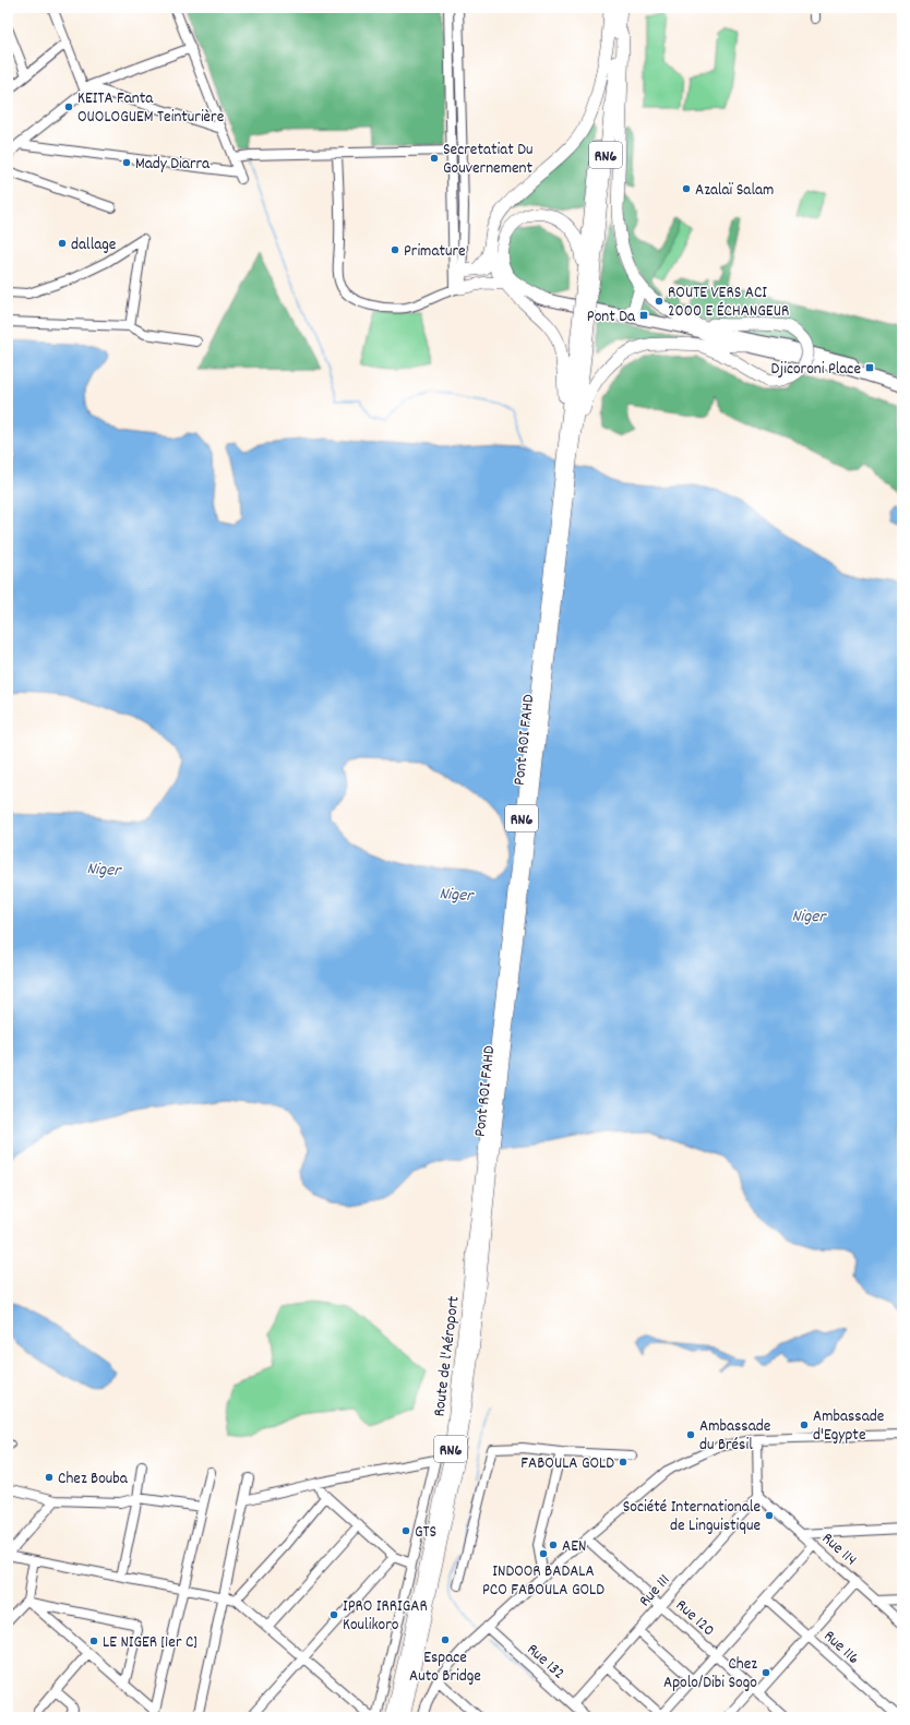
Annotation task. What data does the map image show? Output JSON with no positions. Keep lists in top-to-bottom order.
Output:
{
  "streets": {
    "highway": ["RN6", "Route de l'Aéroport"],
    "street": [
      "Rue 114",
      "Rue 111",
      "Rue 120",
      "Rue 116",
      "Rue 132"
    ]
  },
  "crossings": [
    ["RN6", "Route de l'Aéroport"],
    ["Rue 114", "Rue 111"],
    ["Rue 111", "Rue 120"],
    ["Rue 111", "Rue 132"]
  ],
  "water": ["Niger"],
  "places": {
    "other": [
      "KEITA Fanta OUOLOGUEM Teinturière",
      "Secretatiat Du Gouvernement",
      "Mady Diarra",
      "Azalaï Salam",
      "dallage",
      "Primature",
      "ROUTE VERS ACI 2000 E ÉCHANGEUR",
      "Ambassade d'Egypte",
      "Ambassade du Brésil",
      "FABOULA GOLD",
      "Chez Bouba",
      "Société Internationale de Linguistique",
      "GTS",
      "AEN",
      "INDOOR BADALA PCO FABOULA GOLD",
      "IPRO IRRIGAR Koulikoro",
      "Espace Auto Bridge",
      "LE NIGER [1er C]",
      "Chez Apolo/Dibi Sogo"
    ],
    "transit": ["Pont Da", "Djicoroni Place"]
  }
}
